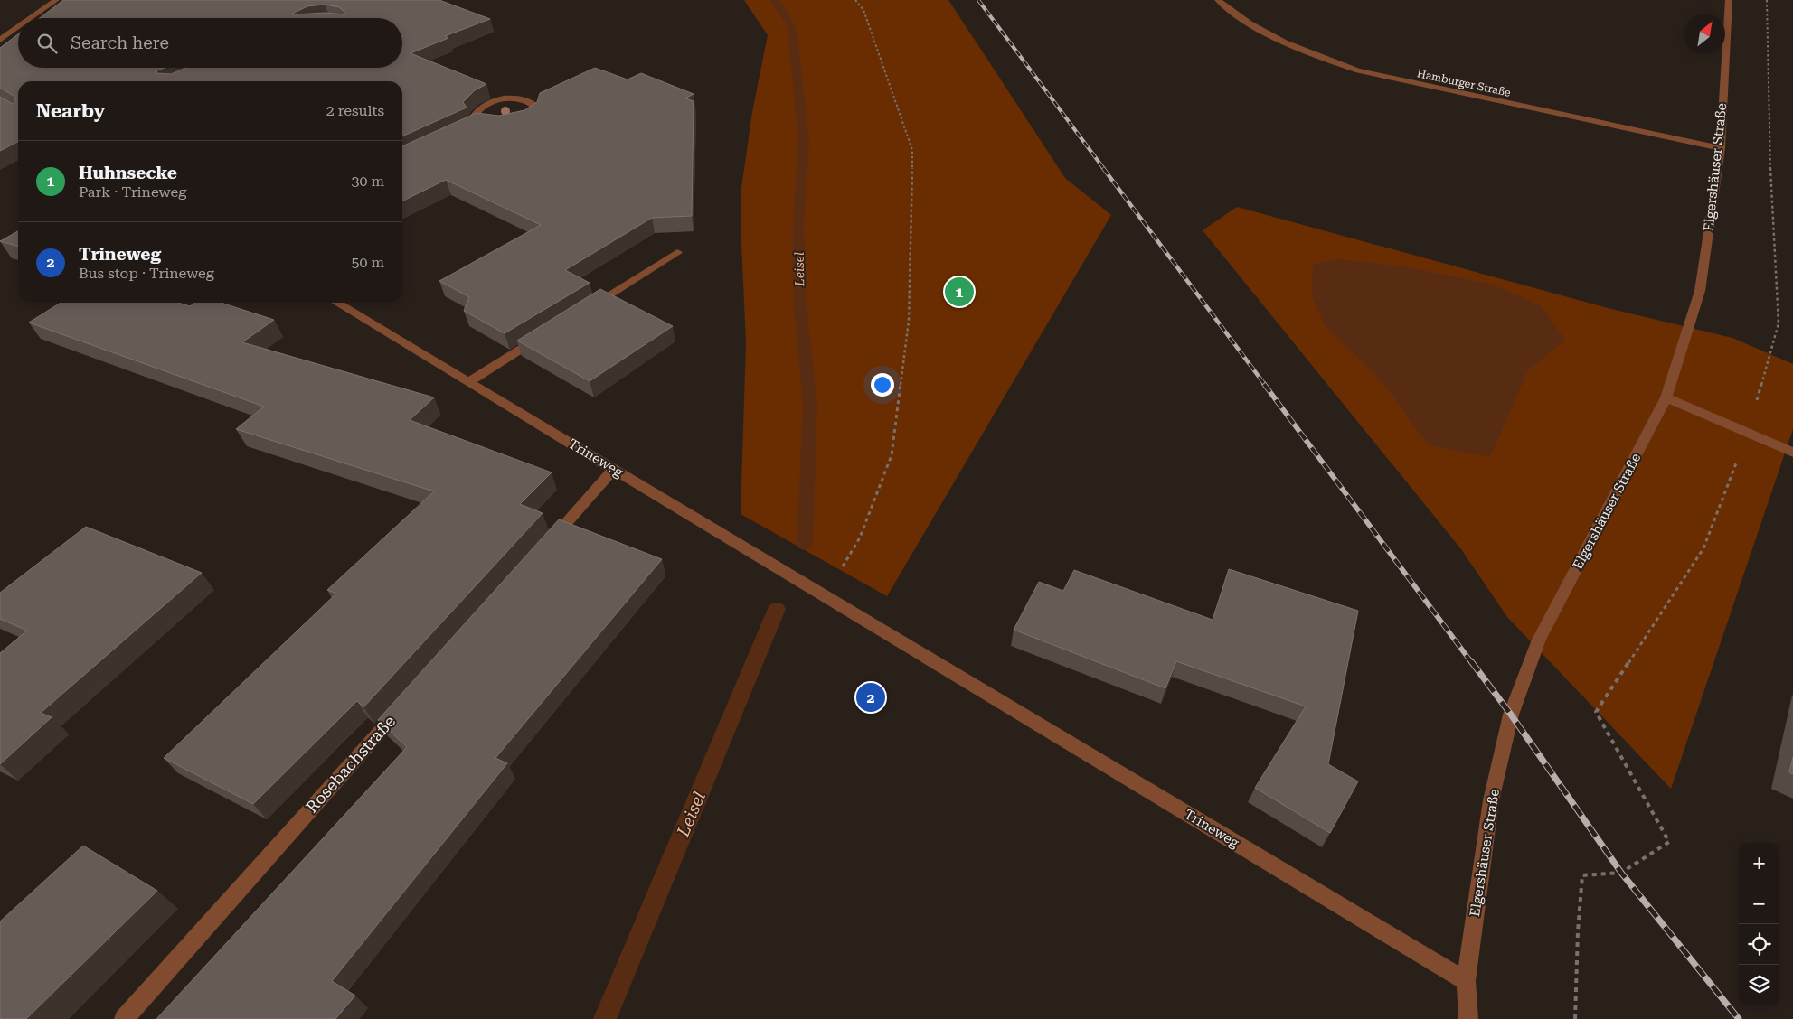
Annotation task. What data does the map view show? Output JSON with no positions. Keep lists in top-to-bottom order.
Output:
{
  "streets": {
    "street": [
      "Hamburger Straße",
      "Elgershäuser Straße",
      "Trineweg",
      "Rosebachstraße"
    ]
  },
  "crossings": [
    ["Hamburger Straße", "Elgershäuser Straße"],
    ["Elgershäuser Straße", "Trineweg"]
  ],
  "water": ["Leisel"],
  "north": "top right",
  "page": {
    "search": "Search here",
    "heading": ["Nearby", "2 results"],
    "list": [
      {
        "mark": "1",
        "name": "Huhnsecke",
        "note": "Park · Trineweg",
        "value": "30 m"
      },
      {
        "mark": "2",
        "name": "Trineweg",
        "note": "Bus stop · Trineweg",
        "value": "50 m"
      }
    ],
    "pins": ["1", "2"],
    "map_buttons": ["+", "−"]
  }
}
